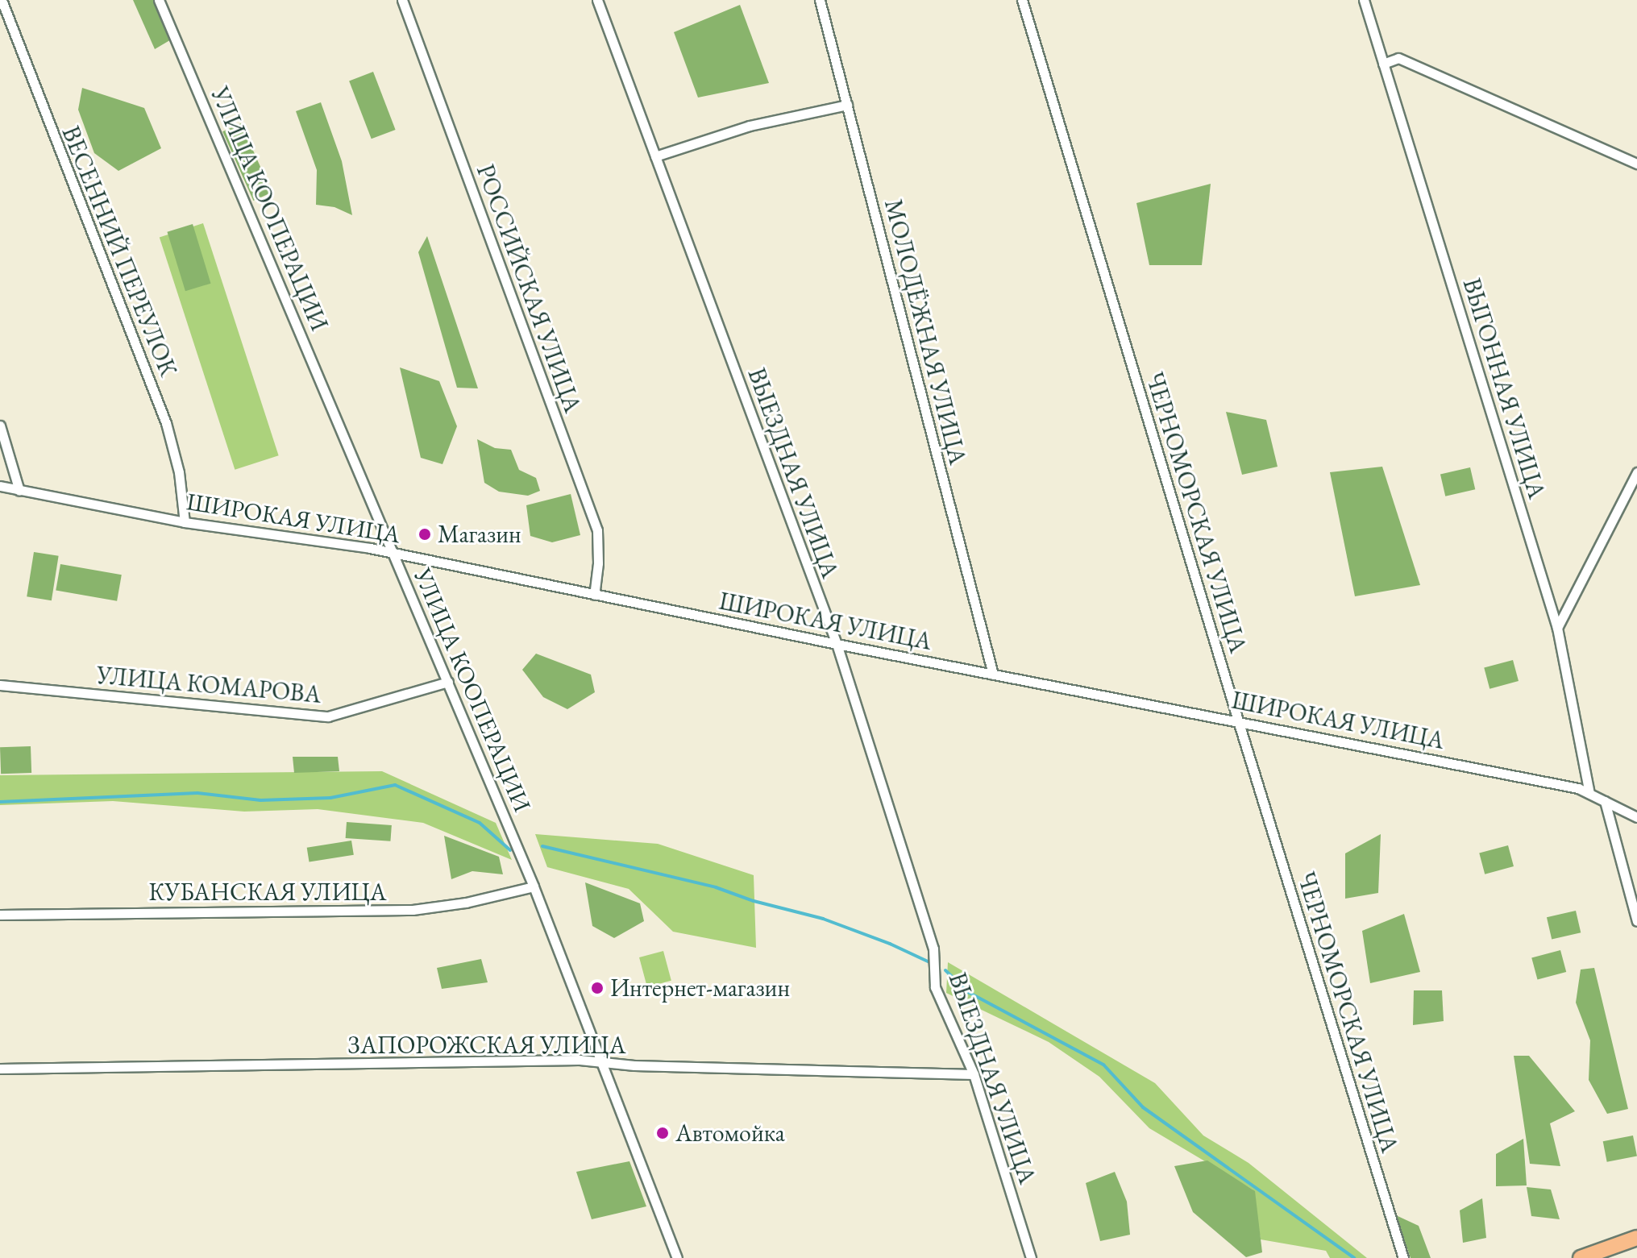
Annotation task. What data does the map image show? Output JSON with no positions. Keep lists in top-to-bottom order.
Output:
{
  "streets": {
    "street": [
      "УЛИЦА КООПЕРАЦИИ",
      "ВЕСЕННИЙ ПЕРЕУЛОК",
      "РОССИЙСКАЯ УЛИЦА",
      "МОЛОДЁЖНАЯ УЛИЦА",
      "ВЫГОННАЯ УЛИЦА",
      "ВЫЕЗДНАЯ УЛИЦА",
      "ЧЕРНОМОРСКАЯ УЛИЦА",
      "ШИРОКАЯ УЛИЦА",
      "УЛИЦА КОМАРОВА",
      "КУБАНСКАЯ УЛИЦА",
      "ЗАПОРОЖСКАЯ УЛИЦА"
    ]
  },
  "crossings": [
    ["УЛИЦА КООПЕРАЦИИ", "ШИРОКАЯ УЛИЦА"],
    ["УЛИЦА КООПЕРАЦИИ", "УЛИЦА КОМАРОВА"],
    ["УЛИЦА КООПЕРАЦИИ", "КУБАНСКАЯ УЛИЦА"],
    ["УЛИЦА КООПЕРАЦИИ", "ЗАПОРОЖСКАЯ УЛИЦА"],
    ["ВЕСЕННИЙ ПЕРЕУЛОК", "ШИРОКАЯ УЛИЦА"],
    ["РОССИЙСКАЯ УЛИЦА", "ШИРОКАЯ УЛИЦА"],
    ["МОЛОДЁЖНАЯ УЛИЦА", "ШИРОКАЯ УЛИЦА"],
    ["ВЫГОННАЯ УЛИЦА", "ШИРОКАЯ УЛИЦА"],
    ["ВЫЕЗДНАЯ УЛИЦА", "ШИРОКАЯ УЛИЦА"],
    ["ВЫЕЗДНАЯ УЛИЦА", "ЗАПОРОЖСКАЯ УЛИЦА"],
    ["ЧЕРНОМОРСКАЯ УЛИЦА", "ШИРОКАЯ УЛИЦА"]
  ],
  "places": ["Магазин", "Интернет-магазин", "Автомойка"]
}
